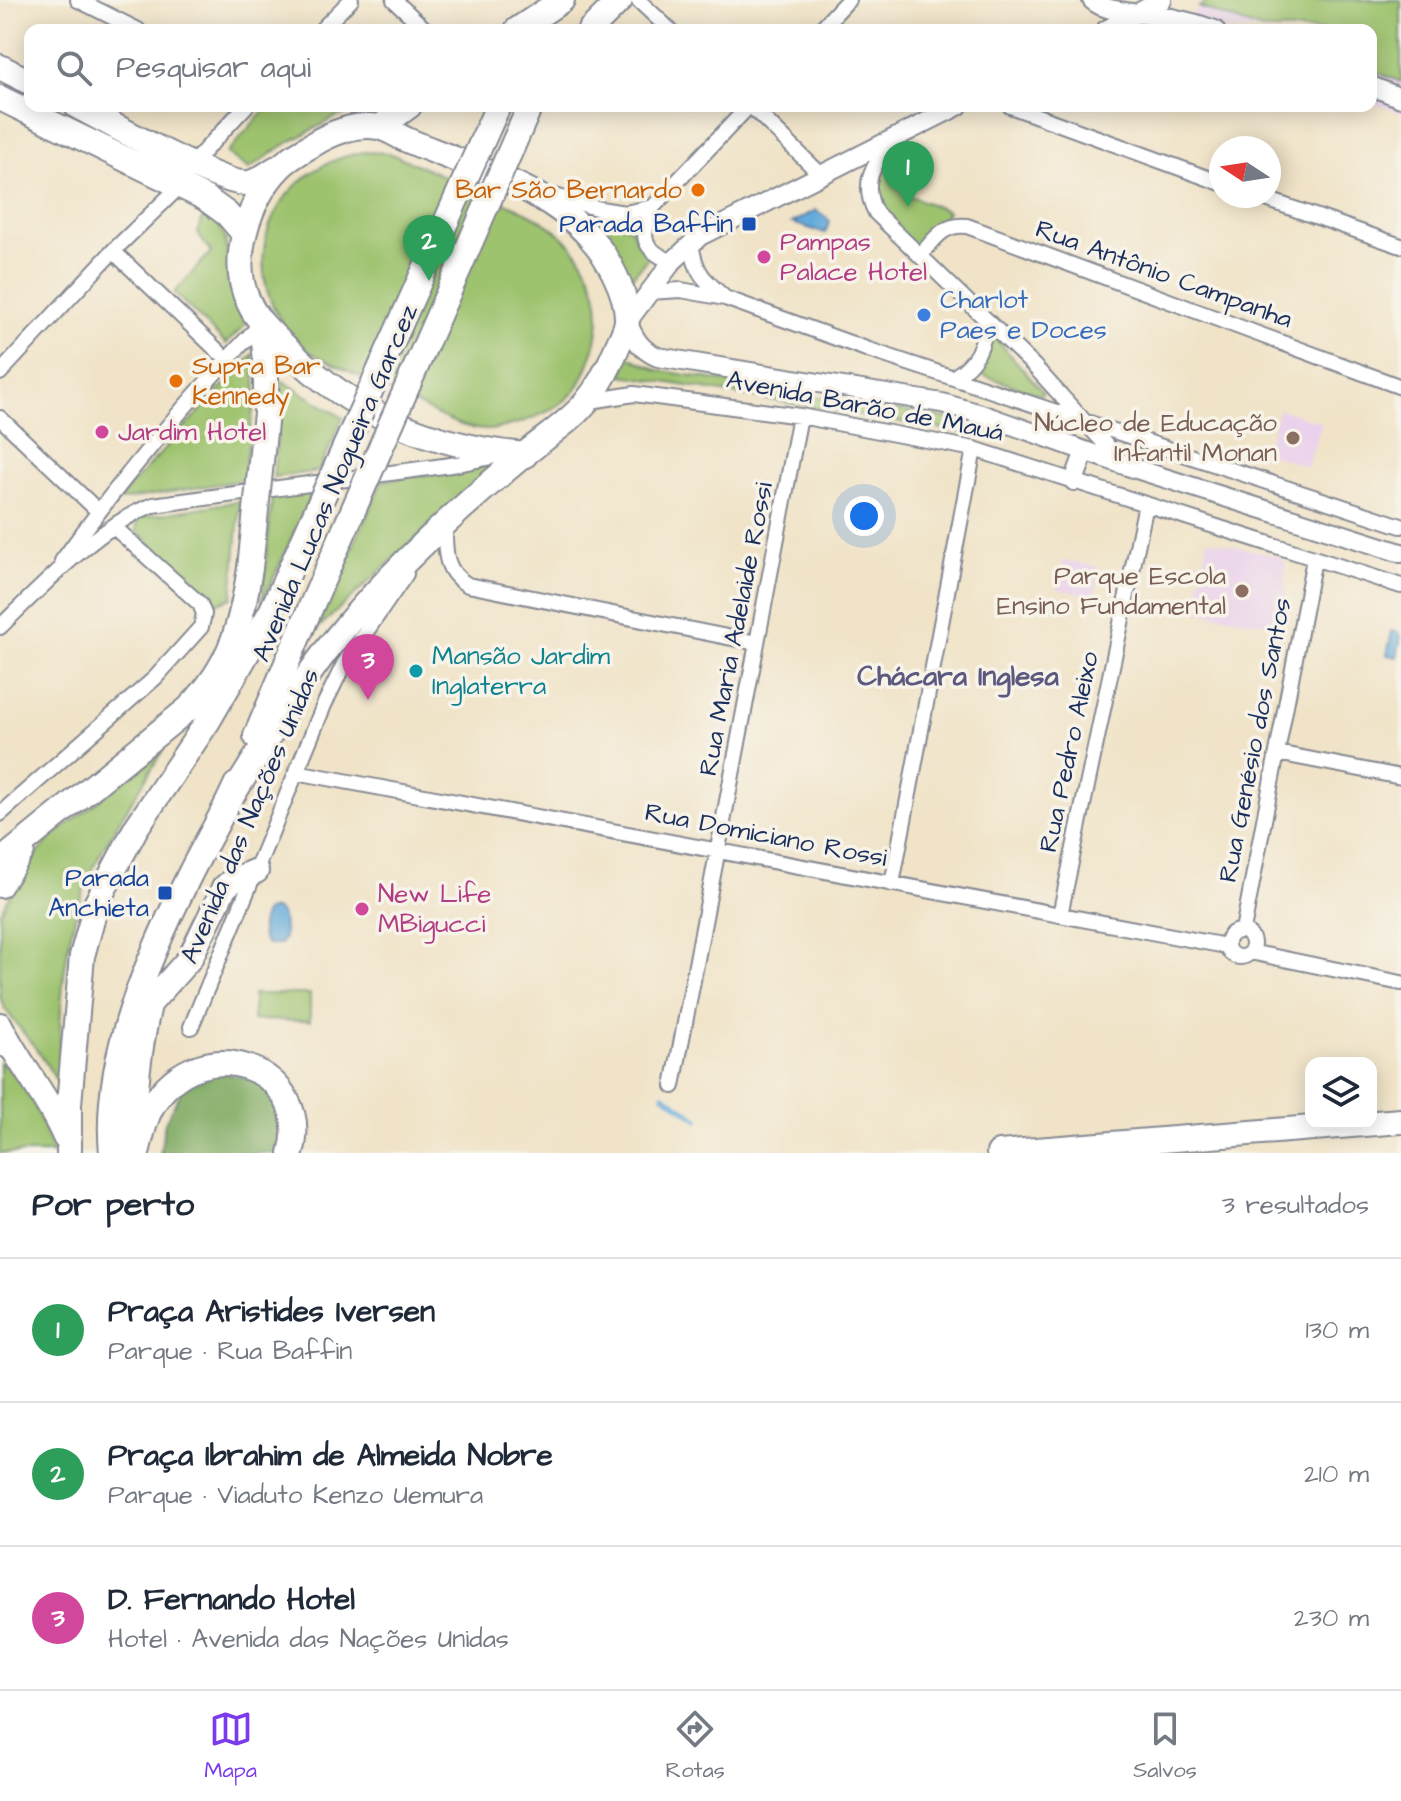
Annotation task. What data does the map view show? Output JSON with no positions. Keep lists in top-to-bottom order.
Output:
{
  "streets": {
    "main road": ["Avenida Lucas Nogueira Garcez", "Avenida das Nações Unidas"],
    "street": [
      "Rua Antônio Campanha",
      "Avenida Barão de Mauá",
      "Rua Maria Adelaide Rossi",
      "Rua Genésio dos Santos",
      "Rua Pedro Aleixo",
      "Rua Domiciano Rossi"
    ]
  },
  "crossings": [
    ["Avenida Barão de Mauá", "Rua Maria Adelaide Rossi"],
    ["Avenida Barão de Mauá", "Rua Genésio dos Santos"],
    ["Avenida Barão de Mauá", "Rua Pedro Aleixo"],
    ["Avenida Barão de Mauá", "Avenida das Nações Unidas"],
    ["Avenida Lucas Nogueira Garcez", "Avenida das Nações Unidas"],
    ["Rua Maria Adelaide Rossi", "Rua Domiciano Rossi"],
    ["Rua Genésio dos Santos", "Rua Domiciano Rossi"],
    ["Rua Pedro Aleixo", "Rua Domiciano Rossi"],
    ["Avenida das Nações Unidas", "Rua Domiciano Rossi"]
  ],
  "districts": ["Chácara Inglesa"],
  "places": {
    "other": [
      "Bar São Bernardo",
      "Pampas Palace Hotel",
      "Charlot Paes e Doces",
      "Supra Bar Kennedy",
      "Jardim Hotel",
      "Núcleo de Educação Infantil Monan",
      "Parque Escola Ensino Fundamental",
      "Mansão Jardim Inglaterra",
      "New Life MBigucci"
    ],
    "transit": ["Parada Baffin", "Parada Anchieta"]
  },
  "north": "left",
  "page": {
    "search": "Pesquisar aqui",
    "pins": ["1", "2", "3"],
    "heading": ["Por perto", "3 resultados"],
    "list": [
      {
        "mark": "1",
        "name": "Praça Aristides Iversen",
        "note": "Parque · Rua Baffin",
        "value": "130 m"
      },
      {
        "mark": "2",
        "name": "Praça Ibrahim de Almeida Nobre",
        "note": "Parque · Viaduto Kenzo Uemura",
        "value": "210 m"
      },
      {
        "mark": "3",
        "name": "D. Fernando Hotel",
        "note": "Hotel · Avenida das Nações Unidas",
        "value": "230 m"
      }
    ],
    "nav": ["Mapa", "Rotas", "Salvos"]
  }
}
